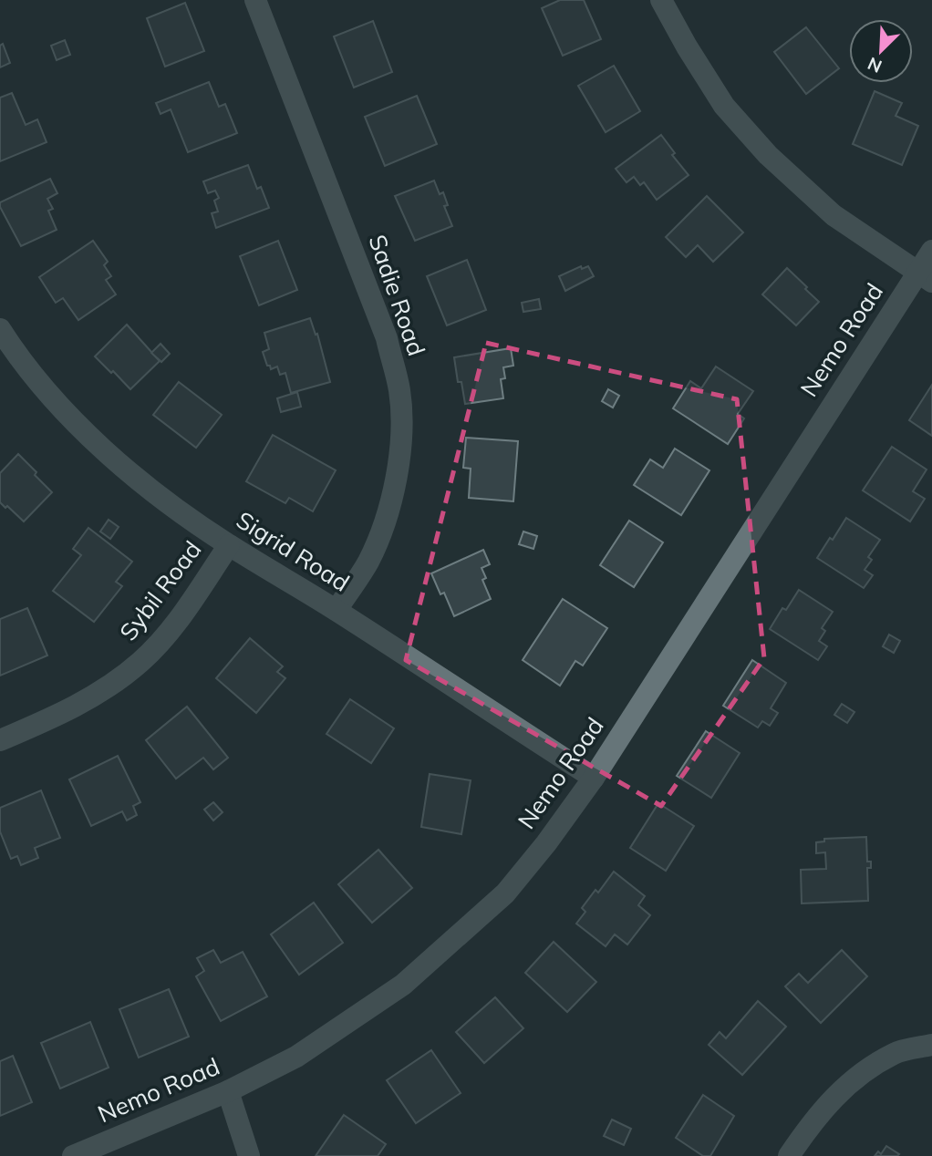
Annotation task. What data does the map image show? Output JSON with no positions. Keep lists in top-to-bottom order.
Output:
{
  "streets": {
    "street": [
      "Sadie Road",
      "Nemo Road",
      "Sigrid Road",
      "Sybil Road"
    ]
  },
  "crossings": [
    ["Sadie Road", "Sigrid Road"],
    ["Nemo Road", "Sigrid Road"],
    ["Sigrid Road", "Sybil Road"]
  ],
  "north": "bottom left"
}
